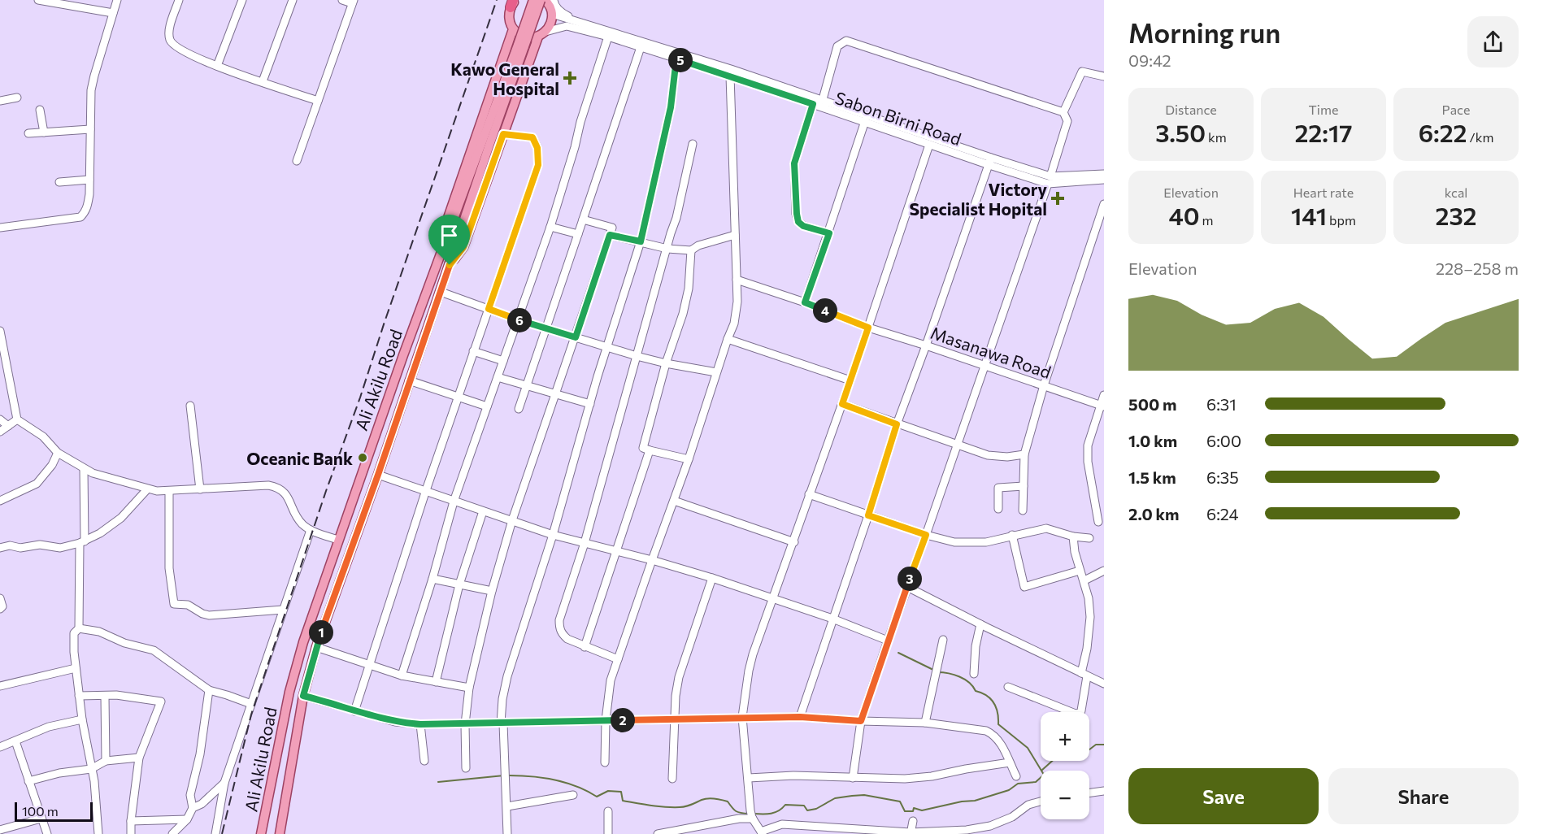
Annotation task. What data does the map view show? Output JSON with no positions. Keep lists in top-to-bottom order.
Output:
{
  "streets": {
    "main road": ["Ali Akilu Road"],
    "street": ["Sabon Birni Road", "Masanawa Road"]
  },
  "places": {
    "health": ["Kawo General Hospital", "Victory Specialist Hopital"],
    "other": ["Oceanic Bank"]
  },
  "scale_bar": "100 m",
  "page": {
    "heading": ["Morning run", "09:42"],
    "pins": [
      "5",
      "4",
      "6",
      "3",
      "1",
      "2"
    ],
    "stats": [
      ["Distance", "3.50 km"],
      ["Time", "22:17"],
      ["Pace", "6:22 /km"],
      ["Elevation", "40 m"],
      ["Heart rate", "141 bpm"],
      ["kcal", "232"]
    ],
    "chart": ["Elevation", "228–258 m"],
    "list": [
      {
        "name": "500 m",
        "note": "6:31"
      },
      {
        "name": "1.0 km",
        "note": "6:00"
      },
      {
        "name": "1.5 km",
        "note": "6:35"
      },
      {
        "name": "2.0 km",
        "note": "6:24"
      }
    ],
    "map_buttons": ["+", "−"],
    "buttons": ["Save", "Share"],
    "scale": "100 m"
  }
}
